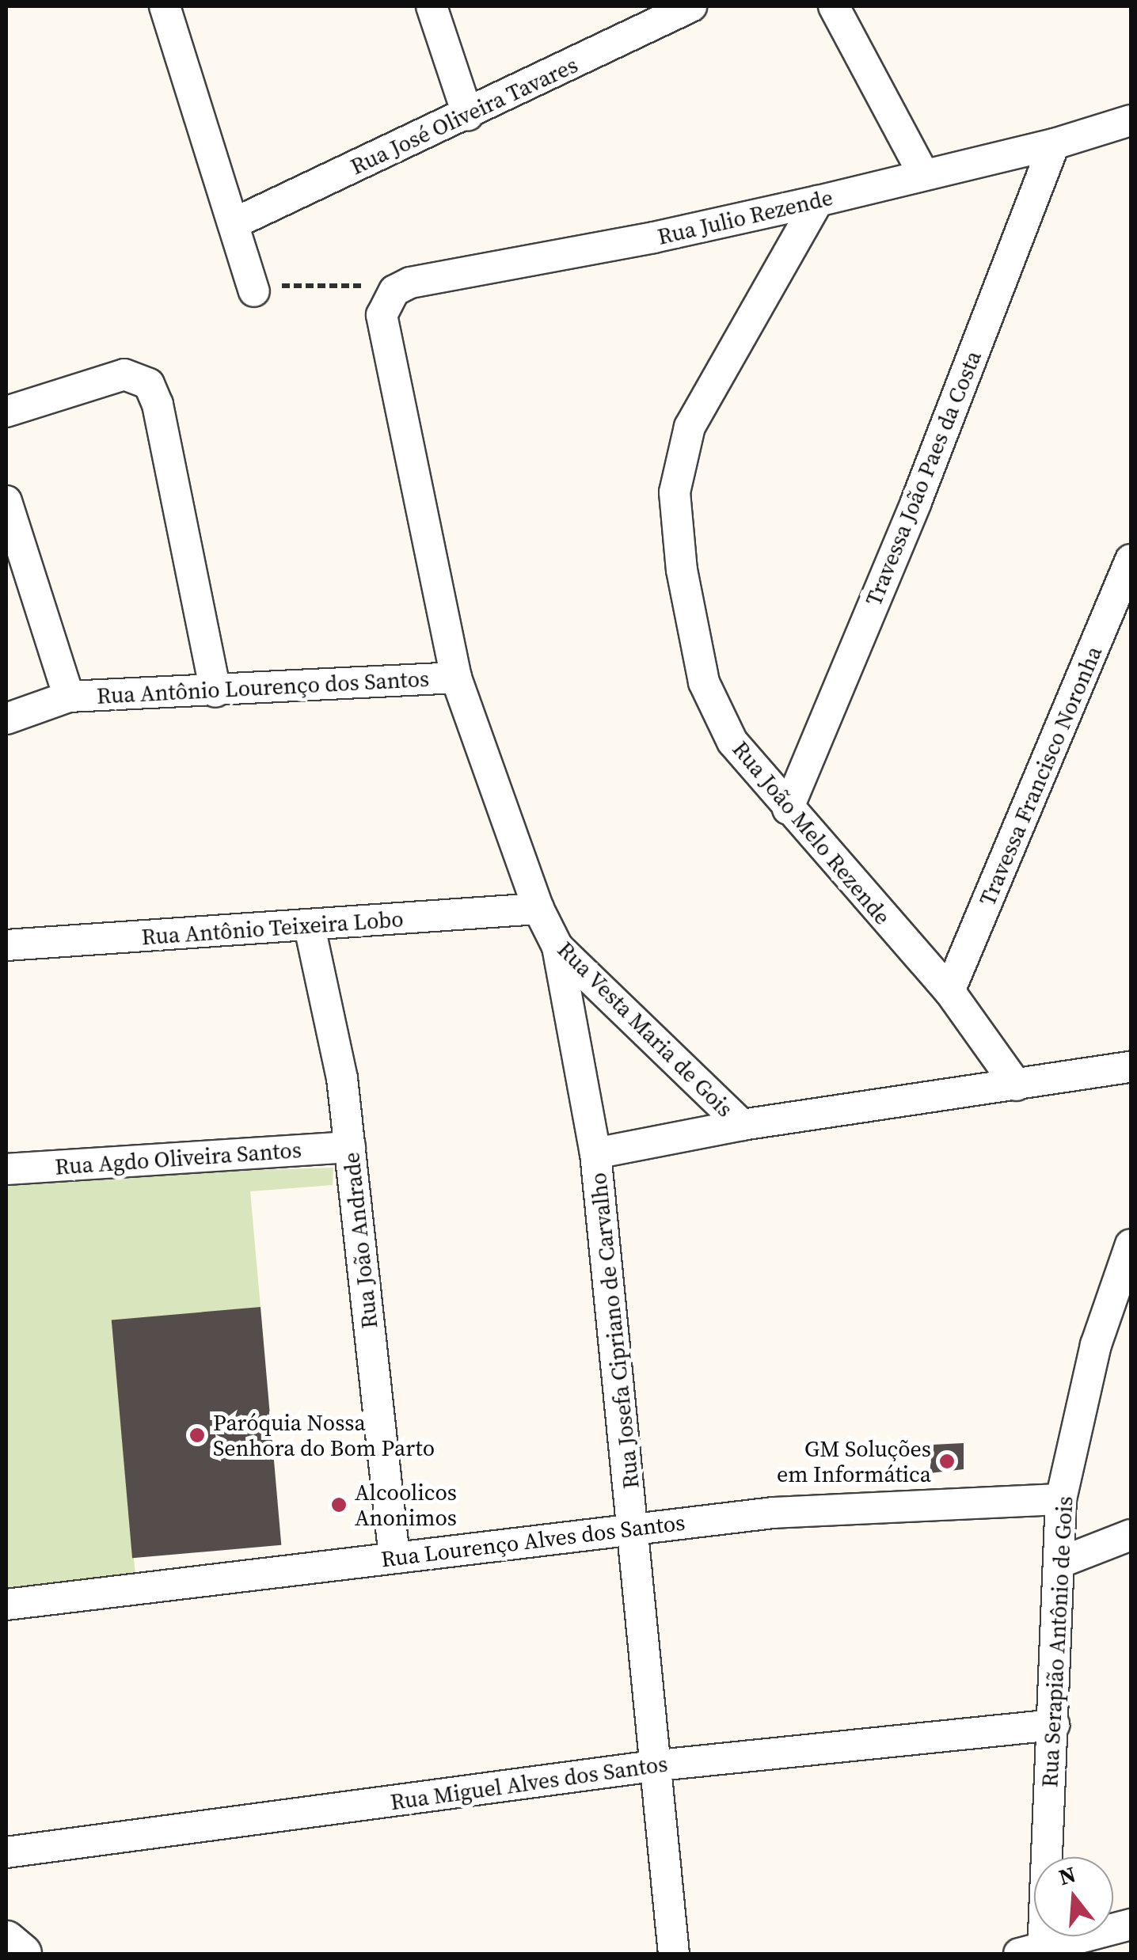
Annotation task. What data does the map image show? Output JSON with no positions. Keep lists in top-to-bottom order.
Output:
{
  "streets": {
    "street": [
      "Rua José Oliveira Tavares",
      "Rua Julio Rezende",
      "Travessa João Paes da Costa",
      "Rua Antônio Lourenço dos Santos",
      "Travessa Francisco Noronha",
      "Rua João Melo Rezende",
      "Rua Antônio Teixeira Lobo",
      "Rua Vesta Maria de Gois",
      "Rua Agdo Oliveira Santos",
      "Rua João Andrade",
      "Rua Josefa Cipriano de Carvalho",
      "Rua Lourenço Alves dos Santos",
      "Rua Serapião Antônio de Gois",
      "Rua Miguel Alves dos Santos"
    ]
  },
  "crossings": [
    ["Rua Julio Rezende", "Travessa João Paes da Costa"],
    ["Rua Julio Rezende", "Rua João Melo Rezende"],
    ["Rua Julio Rezende", "Rua Vesta Maria de Gois"],
    ["Travessa João Paes da Costa", "Rua João Melo Rezende"],
    ["Rua Antônio Lourenço dos Santos", "Rua Vesta Maria de Gois"],
    ["Travessa Francisco Noronha", "Rua João Melo Rezende"],
    ["Rua João Melo Rezende", "Rua Vesta Maria de Gois"],
    ["Rua Antônio Teixeira Lobo", "Rua Vesta Maria de Gois"],
    ["Rua Antônio Teixeira Lobo", "Rua João Andrade"],
    ["Rua Vesta Maria de Gois", "Rua Josefa Cipriano de Carvalho"],
    ["Rua Agdo Oliveira Santos", "Rua João Andrade"],
    ["Rua João Andrade", "Rua Lourenço Alves dos Santos"],
    ["Rua Josefa Cipriano de Carvalho", "Rua Lourenço Alves dos Santos"],
    ["Rua Josefa Cipriano de Carvalho", "Rua Miguel Alves dos Santos"],
    ["Rua Lourenço Alves dos Santos", "Rua Serapião Antônio de Gois"],
    ["Rua Serapião Antônio de Gois", "Rua Miguel Alves dos Santos"]
  ],
  "places": ["Paróquia Nossa Senhora do Bom Parto", "GM Soluções em Informática", "Alcoolicos Anonimos"],
  "north": "top"
}
